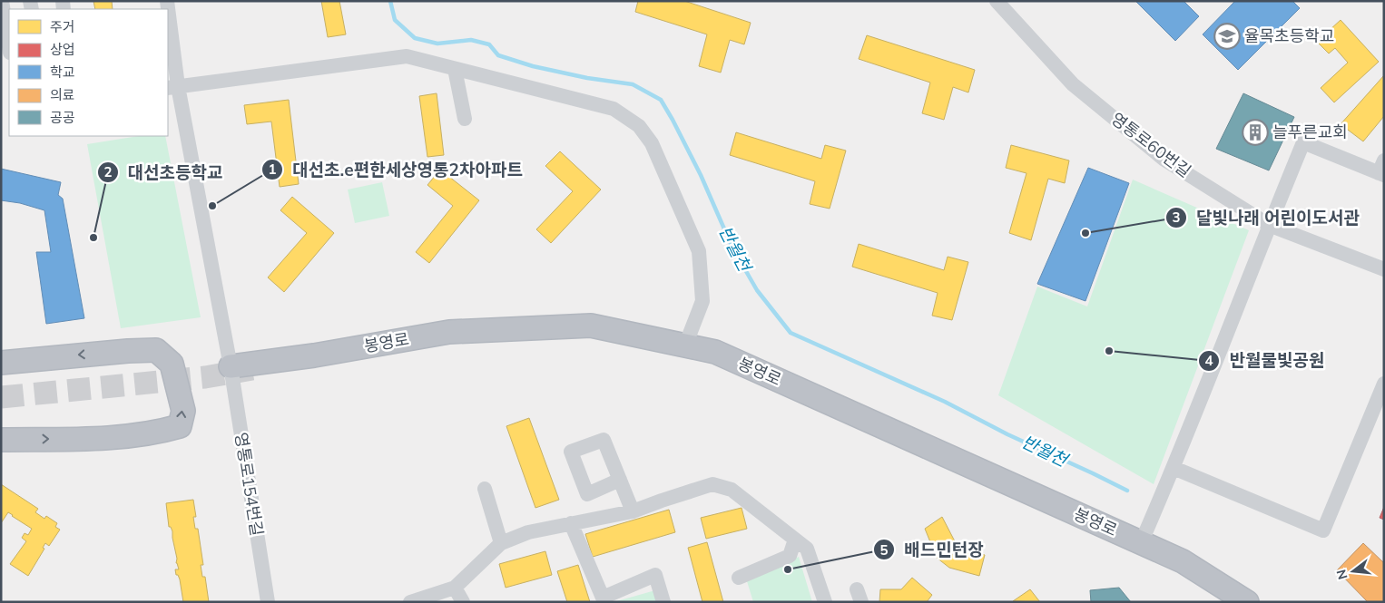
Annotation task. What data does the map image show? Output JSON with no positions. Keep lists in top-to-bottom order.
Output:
{
  "streets": {
    "highway": ["봉영로"],
    "street": ["영통로60번길", "영통로154번길"]
  },
  "crossings": [
    ["봉영로", "영통로154번길"]
  ],
  "water": ["반월천"],
  "places": {
    "school or university": ["율목초등학교"],
    "building": ["늘푸른교회"],
    "other": [
      "대선초.e편한세상영통2차아파트",
      "달빛나래 어린이도서관",
      "대선초등학교",
      "반월물빛공원",
      "배드민턴장"
    ]
  },
  "legend": [
    "주거",
    "상업",
    "학교",
    "의료",
    "공공"
  ],
  "north": "left"
}
